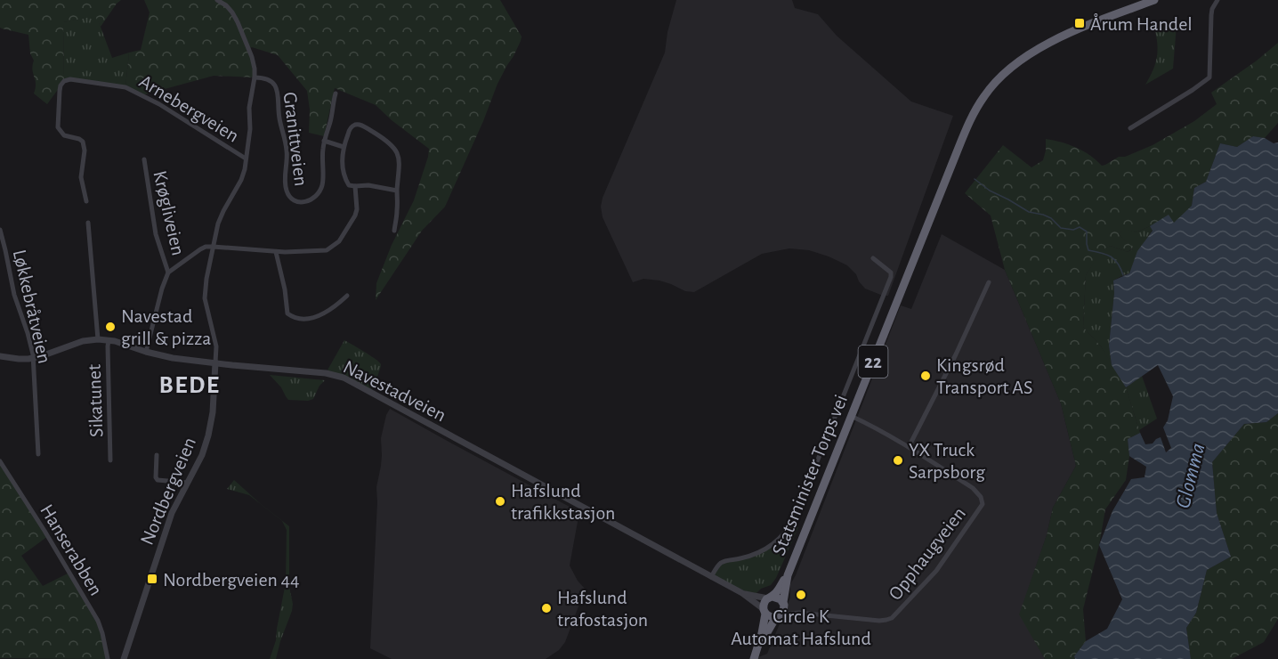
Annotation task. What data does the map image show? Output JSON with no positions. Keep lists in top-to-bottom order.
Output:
{
  "streets": {
    "highway": ["22", "Statsminister Torps vei"],
    "street": [
      "Arnebergveien",
      "Granittveien",
      "Krøgliveien",
      "Løkkebråtveien",
      "Navestadveien",
      "Sikatunet",
      "Nordbergveien",
      "Hanserabben",
      "Opphaugveien"
    ]
  },
  "crossings": [
    ["Arnebergveien", "Nordbergveien"],
    ["Granittveien", "Nordbergveien"],
    ["Krøgliveien", "Navestadveien"],
    ["Krøgliveien", "Nordbergveien"],
    ["Løkkebråtveien", "Navestadveien"],
    ["22", "Navestadveien"],
    ["22", "Statsminister Torps vei"],
    ["Navestadveien", "Sikatunet"],
    ["Navestadveien", "Statsminister Torps vei"],
    ["Navestadveien", "Nordbergveien"],
    ["Statsminister Torps vei", "Opphaugveien"]
  ],
  "districts": ["BEDE"],
  "water": ["Glomma"],
  "places": {
    "transit": ["Årum Handel", "Nordbergveien 44"],
    "other": [
      "Navestad grill & pizza",
      "Kingsrød Transport AS",
      "YX Truck Sarpsborg",
      "Hafslund trafikkstasjon",
      "Circle K Automat Hafslund",
      "Hafslund trafostasjon"
    ]
  }
}
